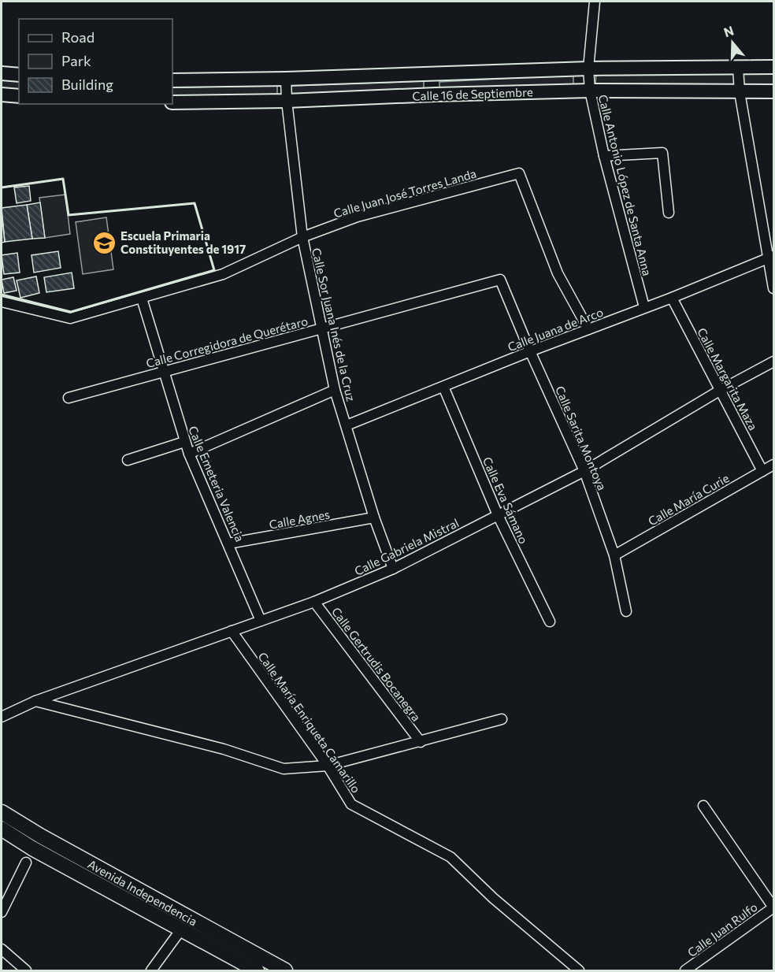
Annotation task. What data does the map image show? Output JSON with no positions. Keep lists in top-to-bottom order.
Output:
{
  "streets": {
    "main road": ["Avenida Independencia"],
    "street": [
      "Calle 16 de Septiembre",
      "Calle Antonio López de Santa Anna",
      "Calle Juan José Torres Landa",
      "Calle Sor Juana Inés de la Cruz",
      "Calle Juana de Arco",
      "Calle Corregidora de Querétaro",
      "Calle Margarita Maza",
      "Calle Sarita Montoya",
      "Calle Emeteria Valencia",
      "Calle María Curie",
      "Calle Eva Sámano",
      "Calle Agnes",
      "Calle Gabriela Mistral",
      "Calle Gertrudis Bocanegra",
      "Calle María Enriqueta Camarillo",
      "Calle Juan Rulfo"
    ]
  },
  "crossings": [
    ["Calle 16 de Septiembre", "Calle Antonio López de Santa Anna"],
    ["Calle 16 de Septiembre", "Calle Sor Juana Inés de la Cruz"],
    ["Calle Antonio López de Santa Anna", "Calle Juana de Arco"],
    ["Calle Juan José Torres Landa", "Calle Sor Juana Inés de la Cruz"],
    ["Calle Juan José Torres Landa", "Calle Juana de Arco"],
    ["Calle Juan José Torres Landa", "Calle Emeteria Valencia"],
    ["Calle Sor Juana Inés de la Cruz", "Calle Juana de Arco"],
    ["Calle Sor Juana Inés de la Cruz", "Calle Corregidora de Querétaro"],
    ["Calle Sor Juana Inés de la Cruz", "Calle Agnes"],
    ["Calle Sor Juana Inés de la Cruz", "Calle Gabriela Mistral"],
    ["Calle Juana de Arco", "Calle Margarita Maza"],
    ["Calle Juana de Arco", "Calle Sarita Montoya"],
    ["Calle Juana de Arco", "Calle Eva Sámano"],
    ["Calle Corregidora de Querétaro", "Calle Sarita Montoya"],
    ["Calle Corregidora de Querétaro", "Calle Emeteria Valencia"],
    ["Calle Margarita Maza", "Calle María Curie"],
    ["Calle Margarita Maza", "Calle Gabriela Mistral"],
    ["Calle Sarita Montoya", "Calle María Curie"],
    ["Calle Sarita Montoya", "Calle Gabriela Mistral"],
    ["Calle Emeteria Valencia", "Calle Agnes"],
    ["Calle Emeteria Valencia", "Calle Gabriela Mistral"],
    ["Calle Eva Sámano", "Calle Gabriela Mistral"],
    ["Calle Gabriela Mistral", "Calle Gertrudis Bocanegra"],
    ["Calle Gabriela Mistral", "Calle María Enriqueta Camarillo"]
  ],
  "places": {
    "school or university": ["Escuela Primaria Constituyentes de 1917"]
  },
  "legend": ["Road", "Park", "Building"],
  "north": "top"
}
